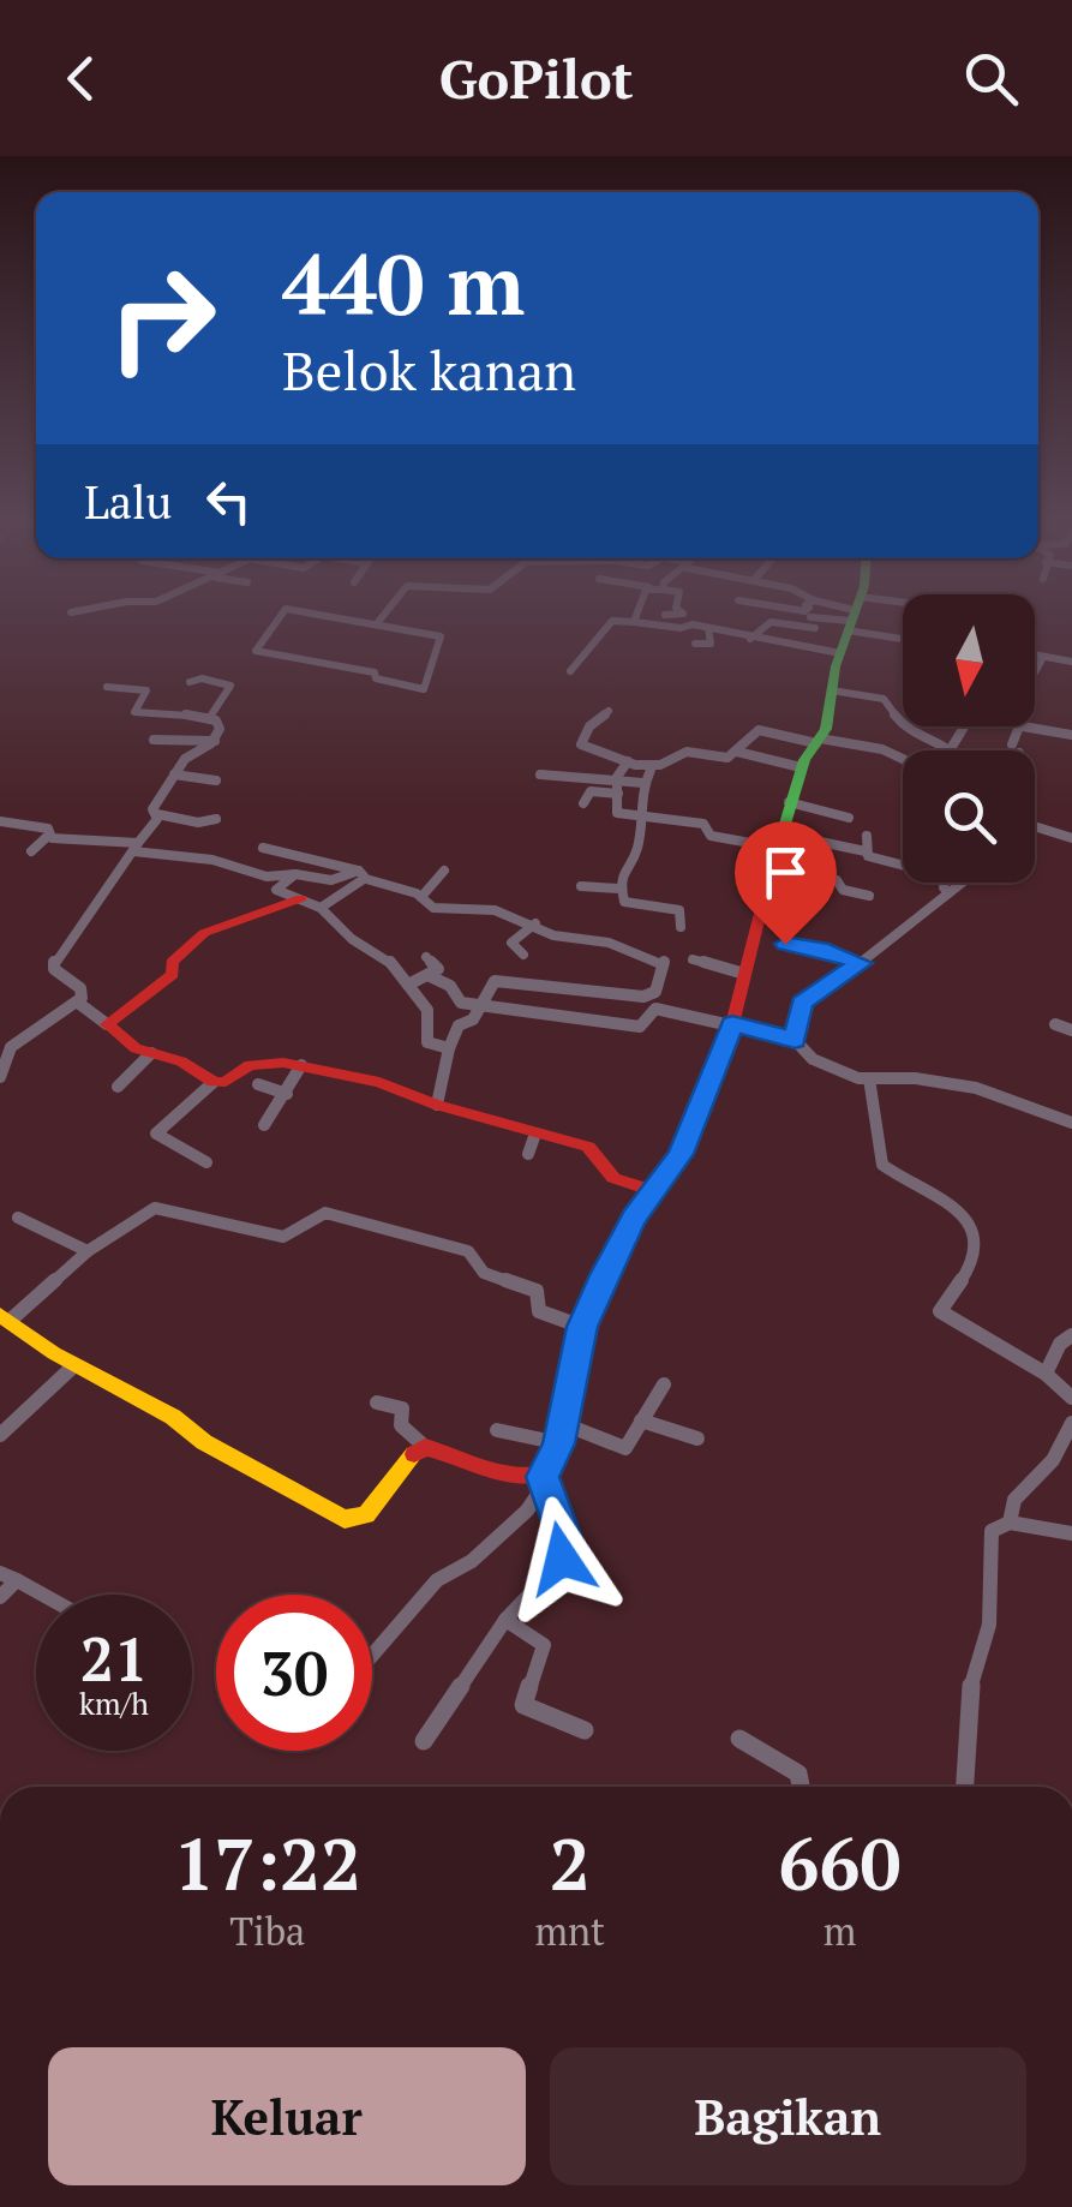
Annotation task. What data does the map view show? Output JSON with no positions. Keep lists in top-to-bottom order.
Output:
{
  "north": "bottom",
  "page": {
    "header": "GoPilot",
    "turn": ["440 m", "Belok kanan"],
    "then": "Lalu",
    "speed": "21 km/h",
    "limit": "30",
    "eta": [
      "17:22",
      "Tiba",
      "2",
      "mnt",
      "660",
      "m"
    ],
    "buttons": ["Keluar", "Bagikan"]
  }
}
